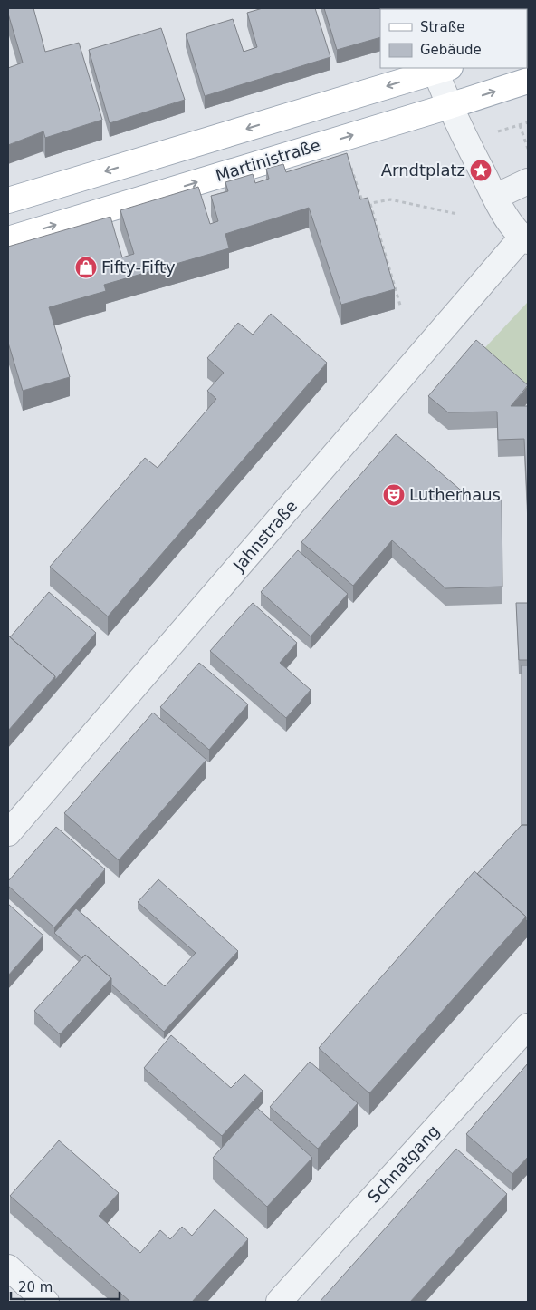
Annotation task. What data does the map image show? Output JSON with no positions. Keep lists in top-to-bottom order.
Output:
{
  "streets": {
    "main road": ["Martinistraße"],
    "street": ["Jahnstraße", "Schnatgang"]
  },
  "places": {
    "place": ["Arndtplatz"],
    "shop": ["Fifty-Fifty"],
    "theatre": ["Lutherhaus"]
  },
  "legend": ["Straße", "Gebäude"],
  "scale_bar": "20 m"
}
